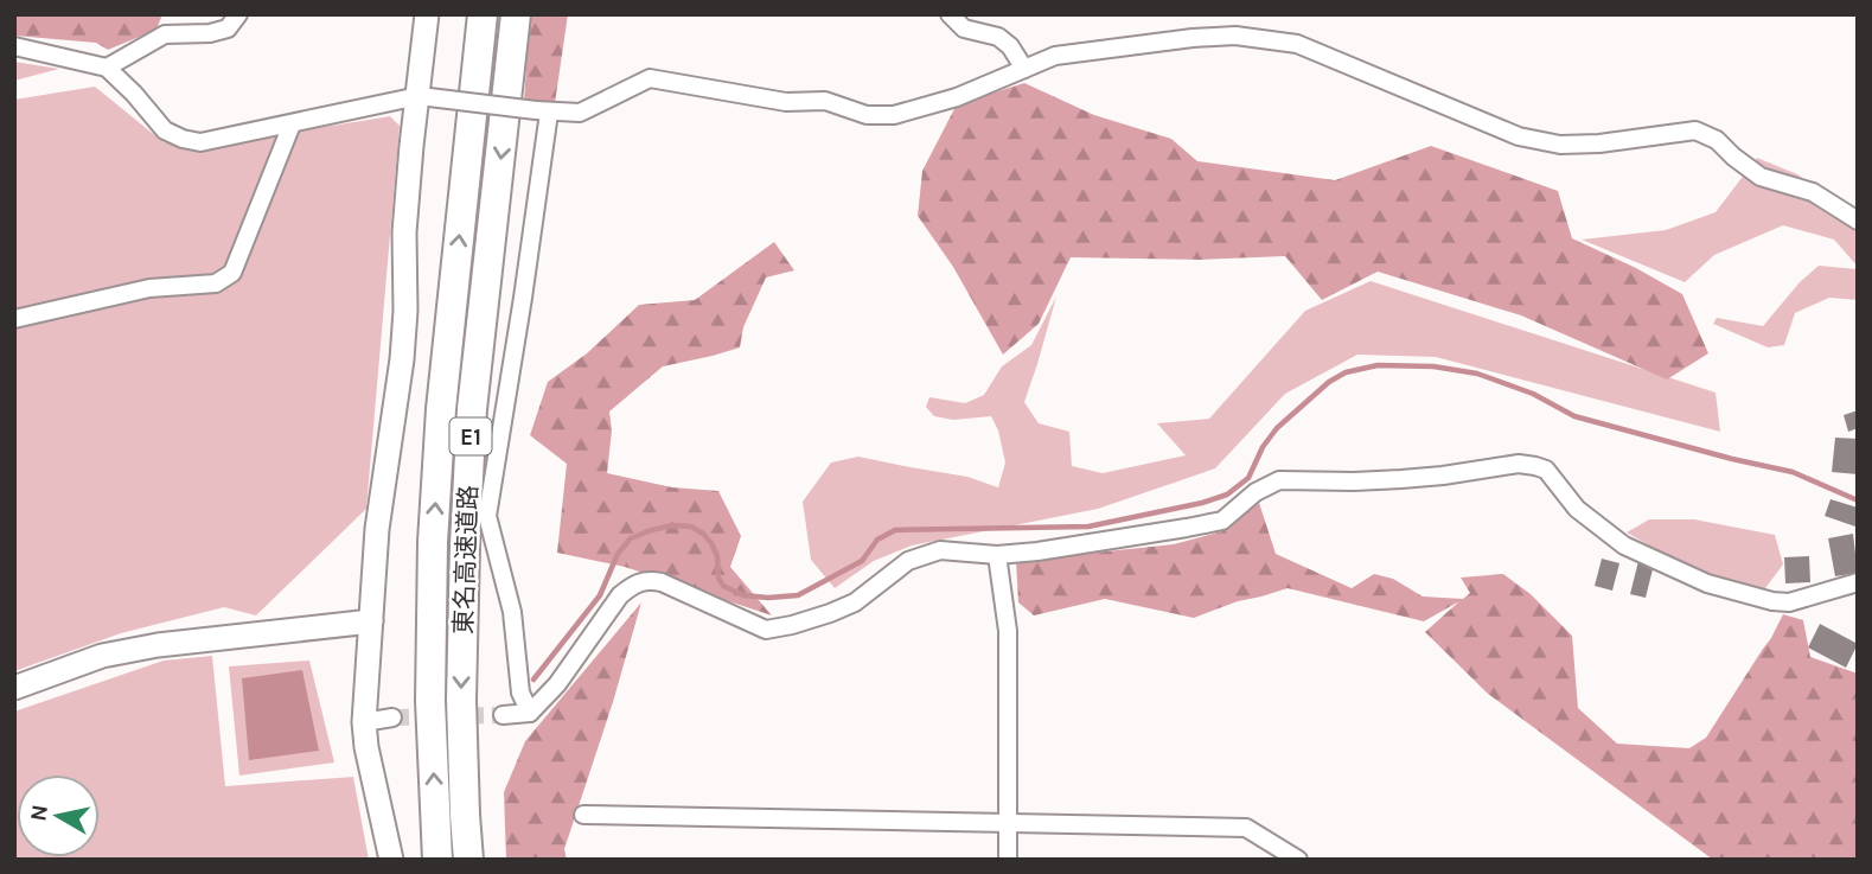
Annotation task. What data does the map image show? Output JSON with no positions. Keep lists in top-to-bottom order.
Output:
{
  "streets": {
    "highway": ["E1", "東名高速道路"]
  },
  "north": "left"
}
